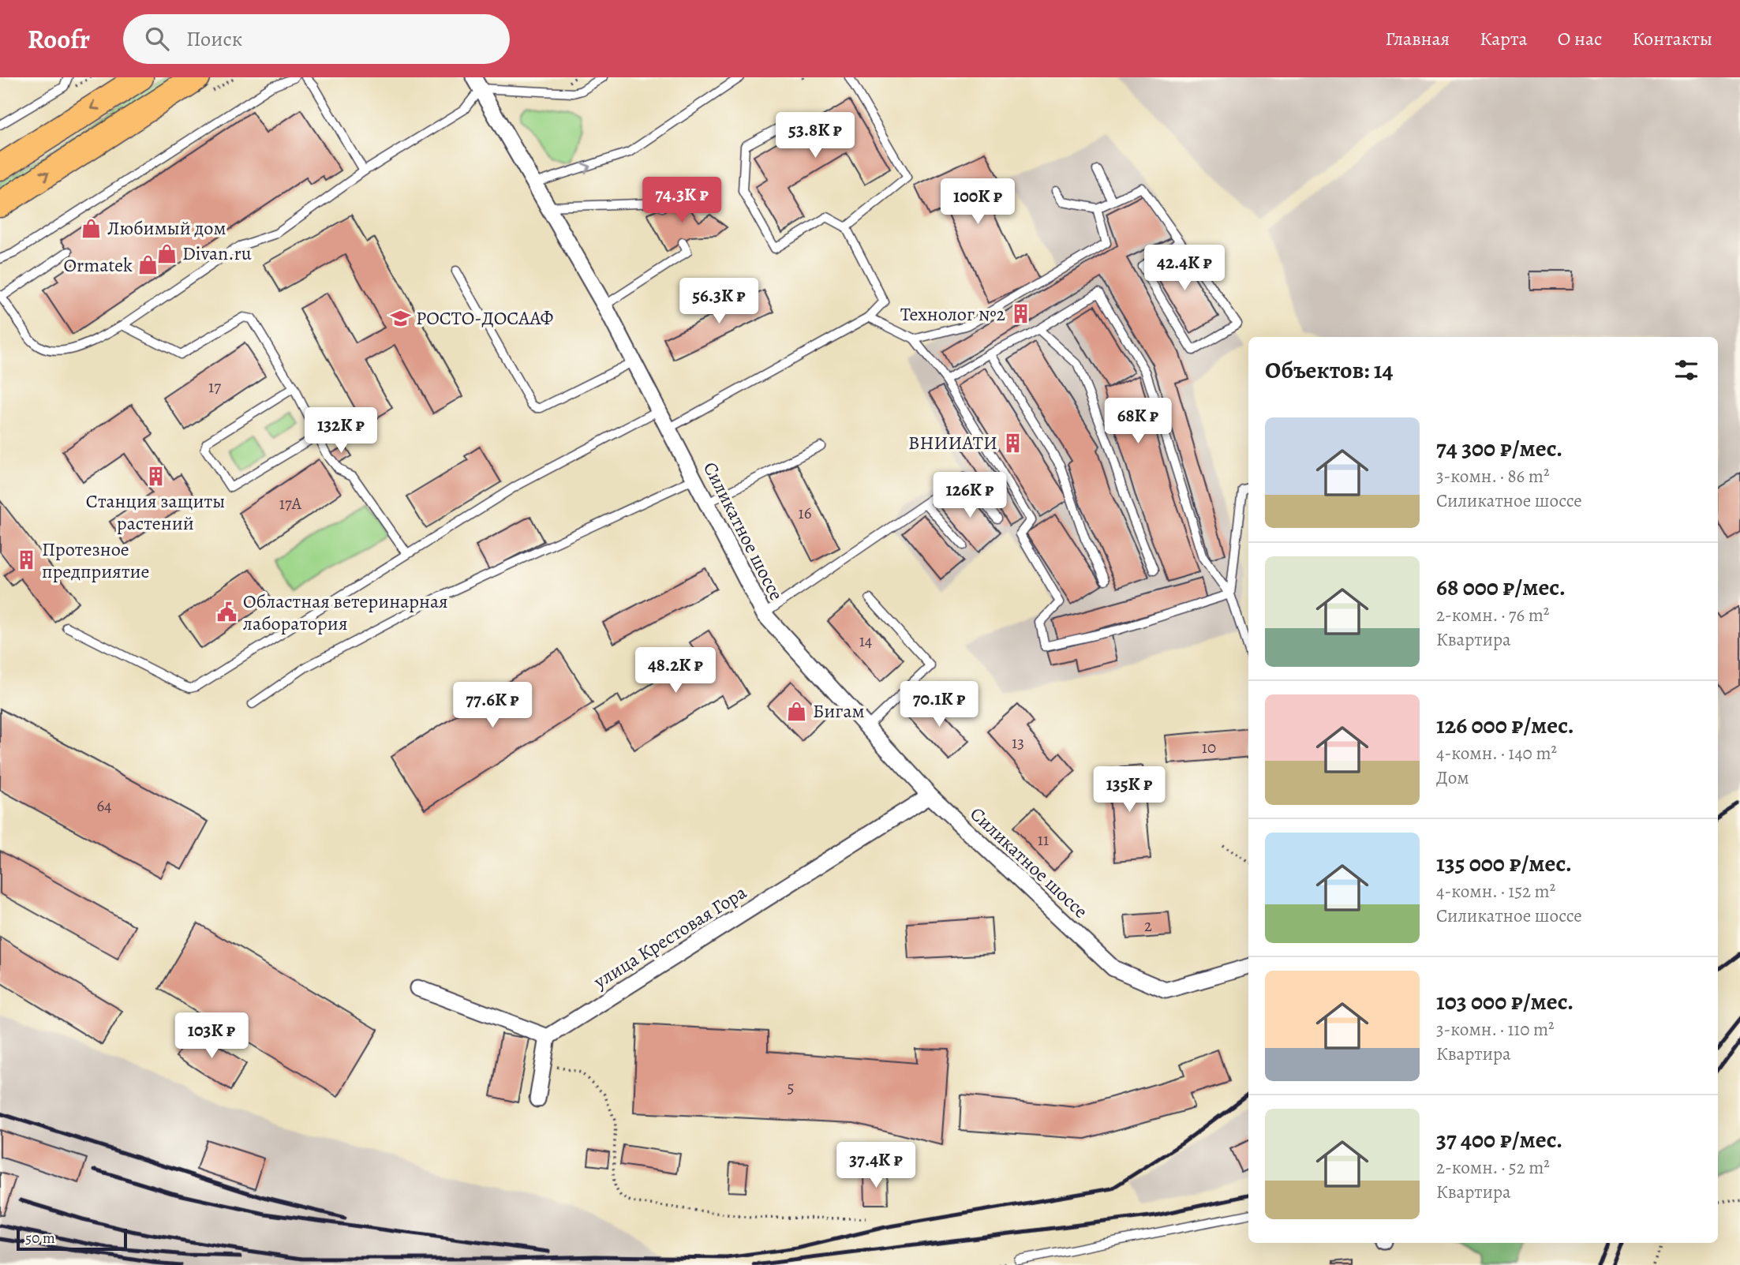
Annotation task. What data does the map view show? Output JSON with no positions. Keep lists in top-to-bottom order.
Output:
{
  "streets": {
    "street": ["Силикатное шоссе", "улица Крестовая Гора"]
  },
  "crossings": [
    ["Силикатное шоссе", "улица Крестовая Гора"]
  ],
  "places": {
    "shop": [
      "Любимый дом",
      "Divan.ru",
      "Ormatek",
      "Бигам"
    ],
    "building": [
      "Технолог №2",
      "ВНИИАТИ",
      "Станция защиты растений",
      "Протезное предприятие"
    ],
    "school or university": ["РОСТО-ДОСААФ"],
    "public building": ["Областная ветеринарная лаборатория"]
  },
  "house_numbers": [
    "17",
    "17А",
    "16",
    "14",
    "13",
    "10",
    "64",
    "11",
    "2",
    "5"
  ],
  "scale_bar": "50 m",
  "page": {
    "header": "Roofr",
    "search": "Поиск",
    "nav": [
      "Главная",
      "Карта",
      "О нас",
      "Контакты"
    ],
    "price": [
      "53.8K ₽",
      "74.3K ₽",
      "100K ₽",
      "42.4K ₽",
      "56.3K ₽",
      "68K ₽",
      "132K ₽",
      "126K ₽",
      "48.2K ₽",
      "70.1K ₽",
      "77.6K ₽",
      "135K ₽",
      "103K ₽",
      "37.4K ₽"
    ],
    "heading": "Объектов: 14",
    "list": [
      {
        "name": "74 300 ₽/мес.",
        "note": "3-комн. · 86 m² · Силикатное шоссе"
      },
      {
        "name": "68 000 ₽/мес.",
        "note": "2-комн. · 76 m² · Квартира"
      },
      {
        "name": "126 000 ₽/мес.",
        "note": "4-комн. · 140 m² · Дом"
      },
      {
        "name": "135 000 ₽/мес.",
        "note": "4-комн. · 152 m² · Силикатное шоссе"
      },
      {
        "name": "103 000 ₽/мес.",
        "note": "3-комн. · 110 m² · Квартира"
      },
      {
        "name": "37 400 ₽/мес.",
        "note": "2-комн. · 52 m² · Квартира"
      }
    ],
    "scale": "50 m"
  }
}
